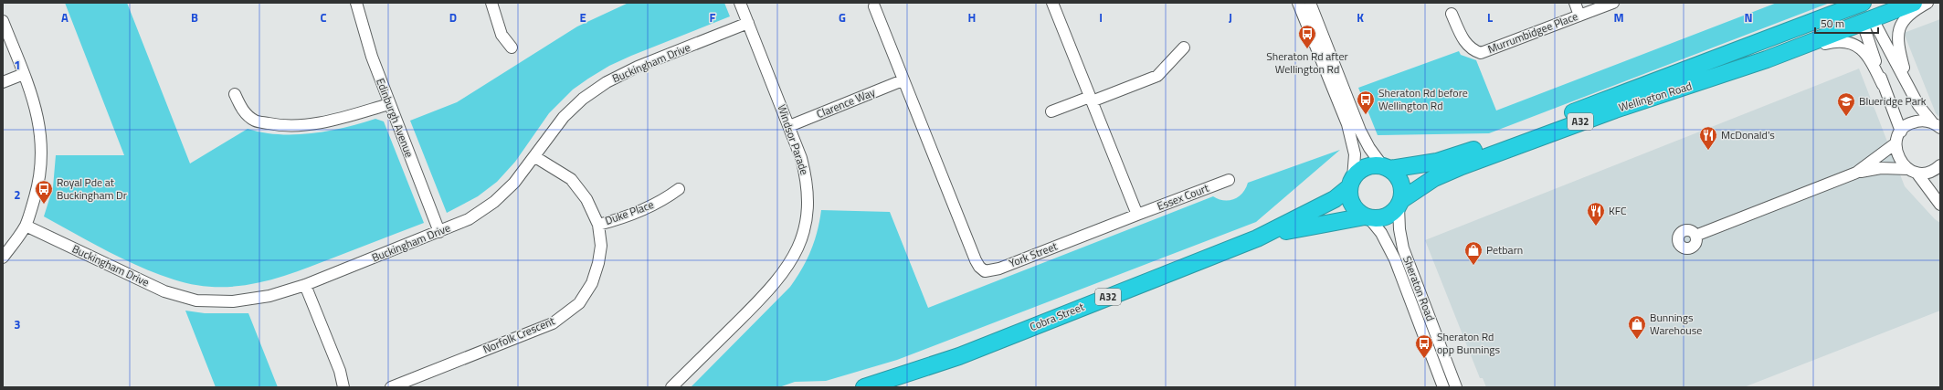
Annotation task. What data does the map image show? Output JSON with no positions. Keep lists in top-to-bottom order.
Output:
{
  "streets": {
    "highway": ["Wellington Road", "A32", "Cobra Street"],
    "street": [
      "Murrumbidgee Place",
      "Buckingham Drive",
      "Clarence Way",
      "Edinburgh Avenue",
      "Windsor Parade",
      "Essex Court",
      "Duke Place",
      "York Street",
      "Sheraton Road",
      "Norfolk Crescent"
    ]
  },
  "crossings": [
    ["Buckingham Drive", "Edinburgh Avenue"],
    ["Buckingham Drive", "Windsor Parade"],
    ["Buckingham Drive", "Norfolk Crescent"],
    ["Wellington Road", "A32"],
    ["Wellington Road", "Sheraton Road"],
    ["Wellington Road", "Cobra Street"],
    ["Clarence Way", "Windsor Parade"],
    ["Clarence Way", "York Street"],
    ["A32", "Sheraton Road"],
    ["A32", "Cobra Street"],
    ["Essex Court", "York Street"],
    ["Duke Place", "Norfolk Crescent"],
    ["Sheraton Road", "Cobra Street"]
  ],
  "places": {
    "bus stop": [
      "Sheraton Rd after Wellington Rd",
      "Sheraton Rd before Wellington Rd",
      "Royal Pde at Buckingham Dr",
      "Sheraton Rd opp Bunnings"
    ],
    "school or university": ["Blueridge Park"],
    "restaurant": ["McDonald's", "KFC"],
    "shop": ["Petbarn", "Bunnings Warehouse"]
  },
  "scale_bar": "50 m",
  "grid": {
    "columns": [
      "A",
      "B",
      "C",
      "D",
      "E",
      "F",
      "G",
      "H",
      "I",
      "J",
      "K",
      "L",
      "M",
      "N"
    ],
    "rows": ["1", "2", "3"]
  }
}
